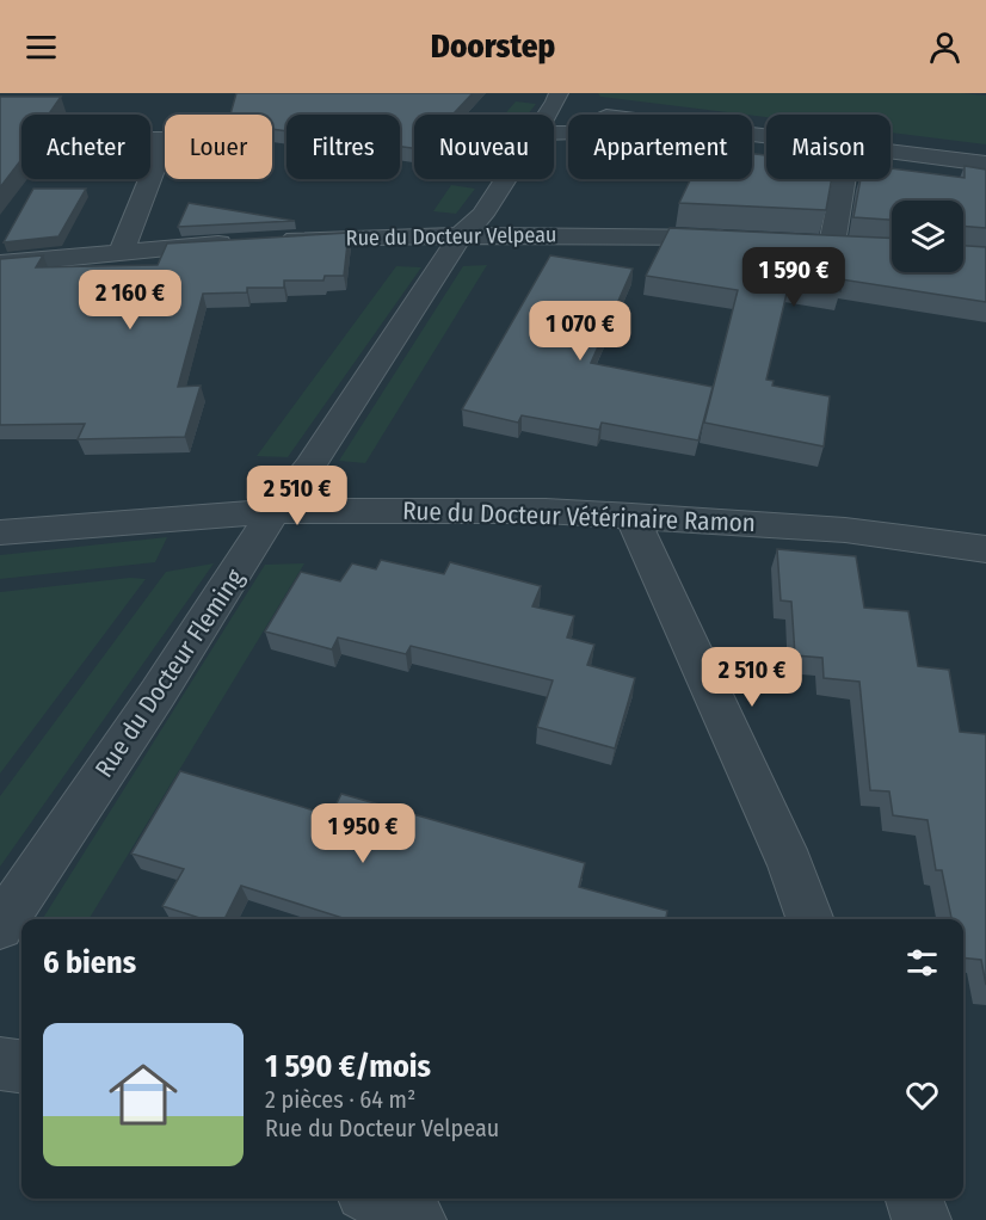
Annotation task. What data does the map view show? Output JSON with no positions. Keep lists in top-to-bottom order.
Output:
{
  "streets": {
    "street": ["Rue du Docteur Velpeau", "Rue du Docteur Vétérinaire Ramon", "Rue du Docteur Fleming"]
  },
  "crossings": [
    ["Rue du Docteur Velpeau", "Rue du Docteur Fleming"],
    ["Rue du Docteur Vétérinaire Ramon", "Rue du Docteur Fleming"]
  ],
  "page": {
    "header": "Doorstep",
    "chip": [
      "Acheter",
      "Louer",
      "Filtres",
      "Nouveau",
      "Appartement",
      "Maison"
    ],
    "price": [
      "1 590 €",
      "2 160 €",
      "1 070 €",
      "2 510 €",
      "2 510 €",
      "1 950 €"
    ],
    "heading": "6 biens",
    "list": [
      {
        "name": "1 590 €/mois",
        "note": "2 pièces · 64 m² · Rue du Docteur Velpeau"
      }
    ]
  }
}
